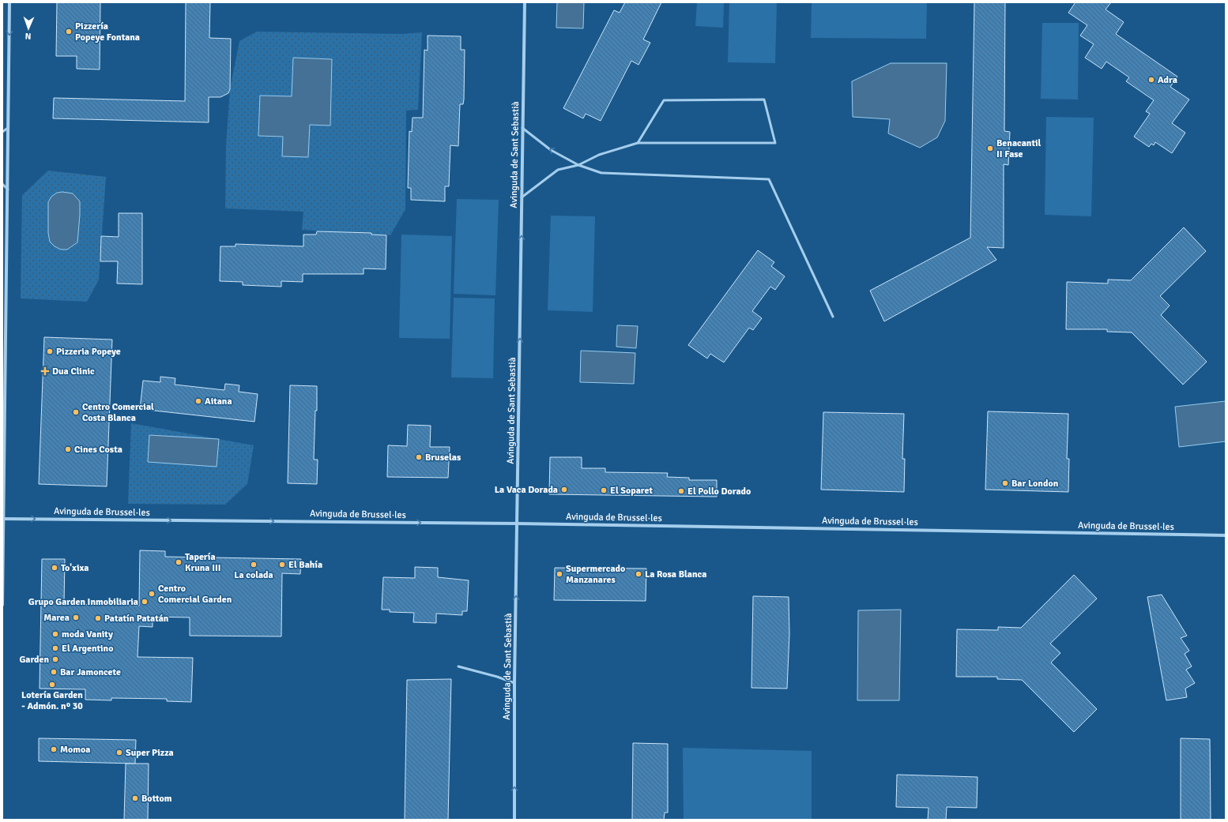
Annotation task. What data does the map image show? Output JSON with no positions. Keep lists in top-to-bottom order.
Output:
{
  "streets": {
    "street": ["Avinguda de Sant Sebastià", "Avinguda de Brussel·les"]
  },
  "crossings": [
    ["Avinguda de Sant Sebastià", "Avinguda de Brussel·les"]
  ],
  "one_way": ["Avinguda de Sant Sebastià", "Avinguda de Brussel·les"],
  "places": {
    "other": [
      "Pizzería Popeye Fontana",
      "Adra",
      "Benacantil II Fase",
      "Pizzeria Popeye",
      "Aitana",
      "Centro Comercial Costa Blanca",
      "Cines Costa",
      "Bruselas",
      "Bar London",
      "La Vaca Dorada",
      "El Soparet",
      "El Pollo Dorado",
      "Tapería Kruna III",
      "La colada",
      "El Bahía",
      "To'xixa",
      "Supermercado Manzanares",
      "La Rosa Blanca",
      "Centro Comercial Garden",
      "Grupo Garden Inmobiliaria",
      "Marea",
      "Patatín Patatán",
      "moda Vanity",
      "El Argentino",
      "Garden",
      "Bar Jamoncete",
      "Lotería Garden - Admón. nº 30",
      "Momoa",
      "Super Pizza",
      "Bottom"
    ],
    "health": ["Dua Clinic"]
  },
  "north": "bottom"
}
